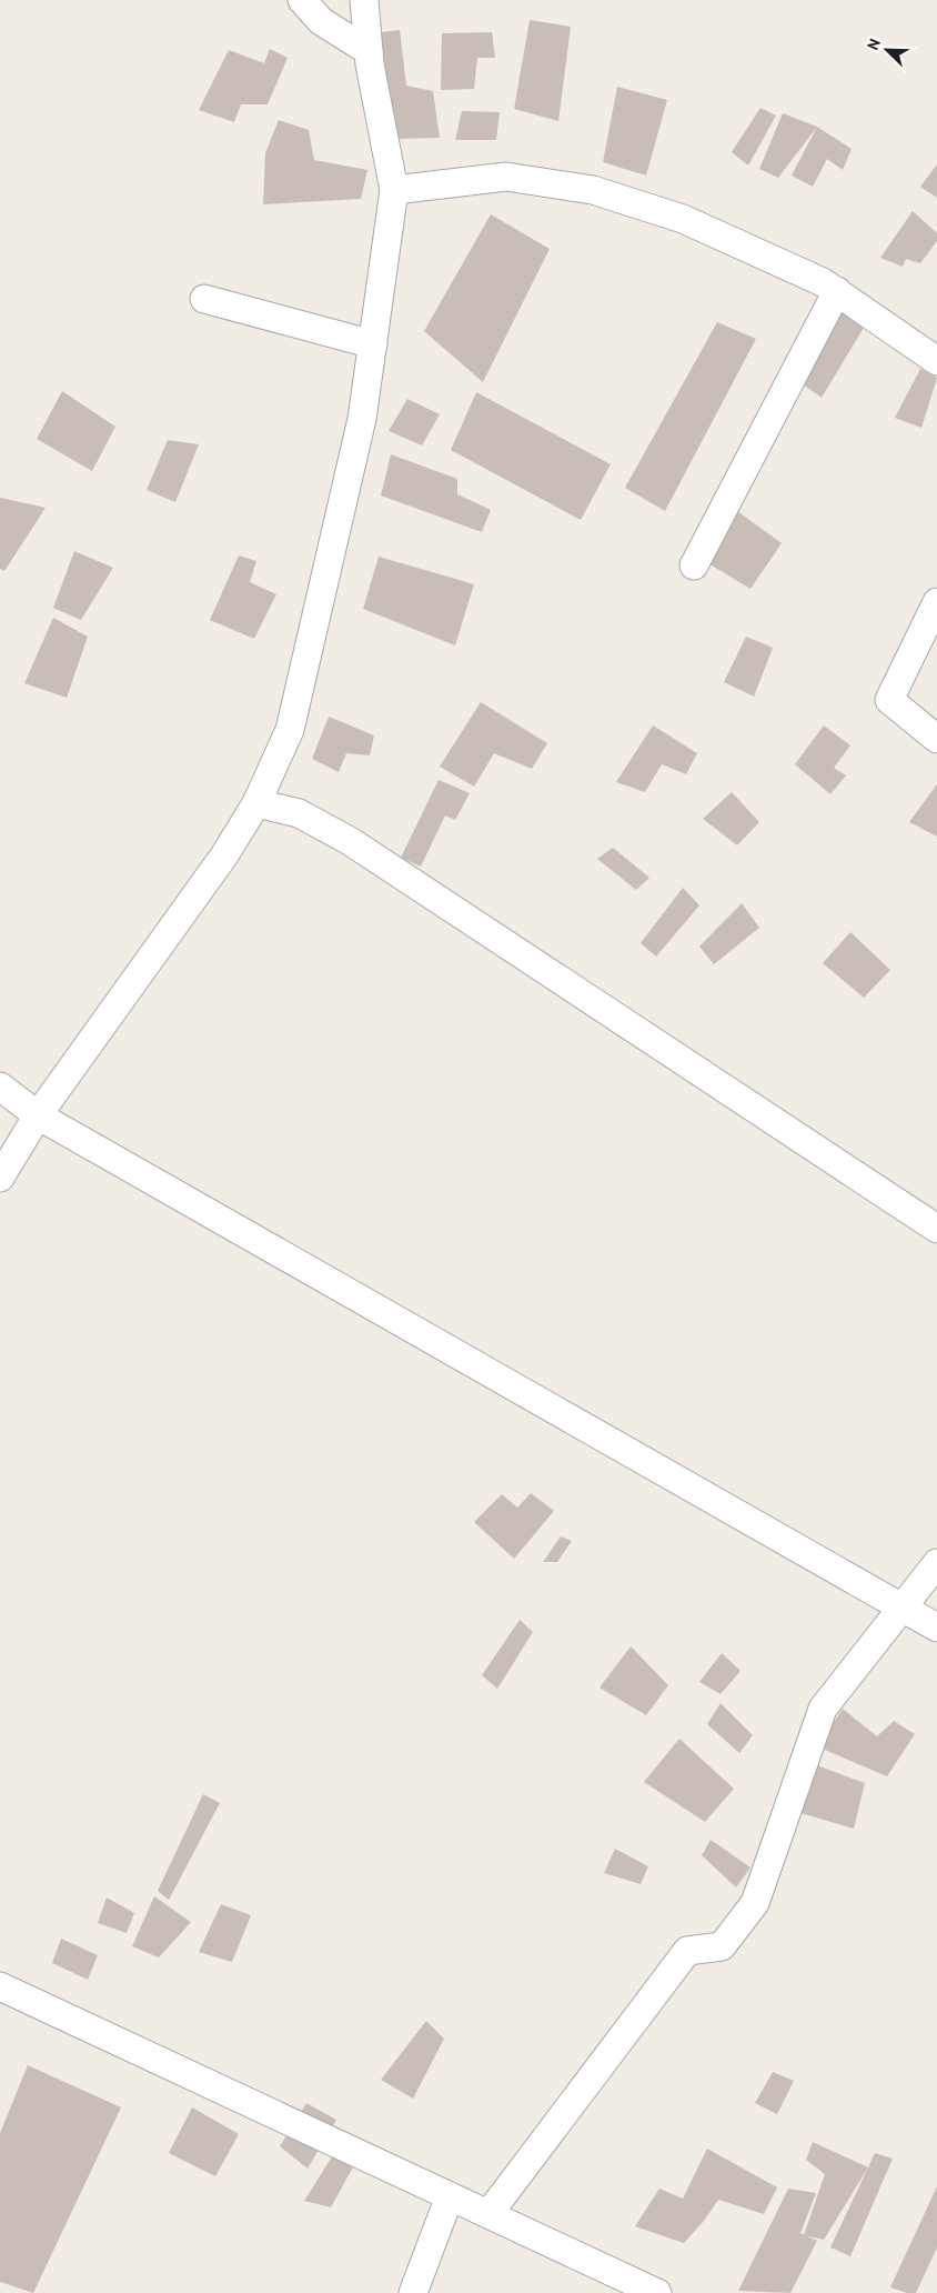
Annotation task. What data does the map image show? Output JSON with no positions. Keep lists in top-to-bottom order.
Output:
{
  "north": "top left"
}
